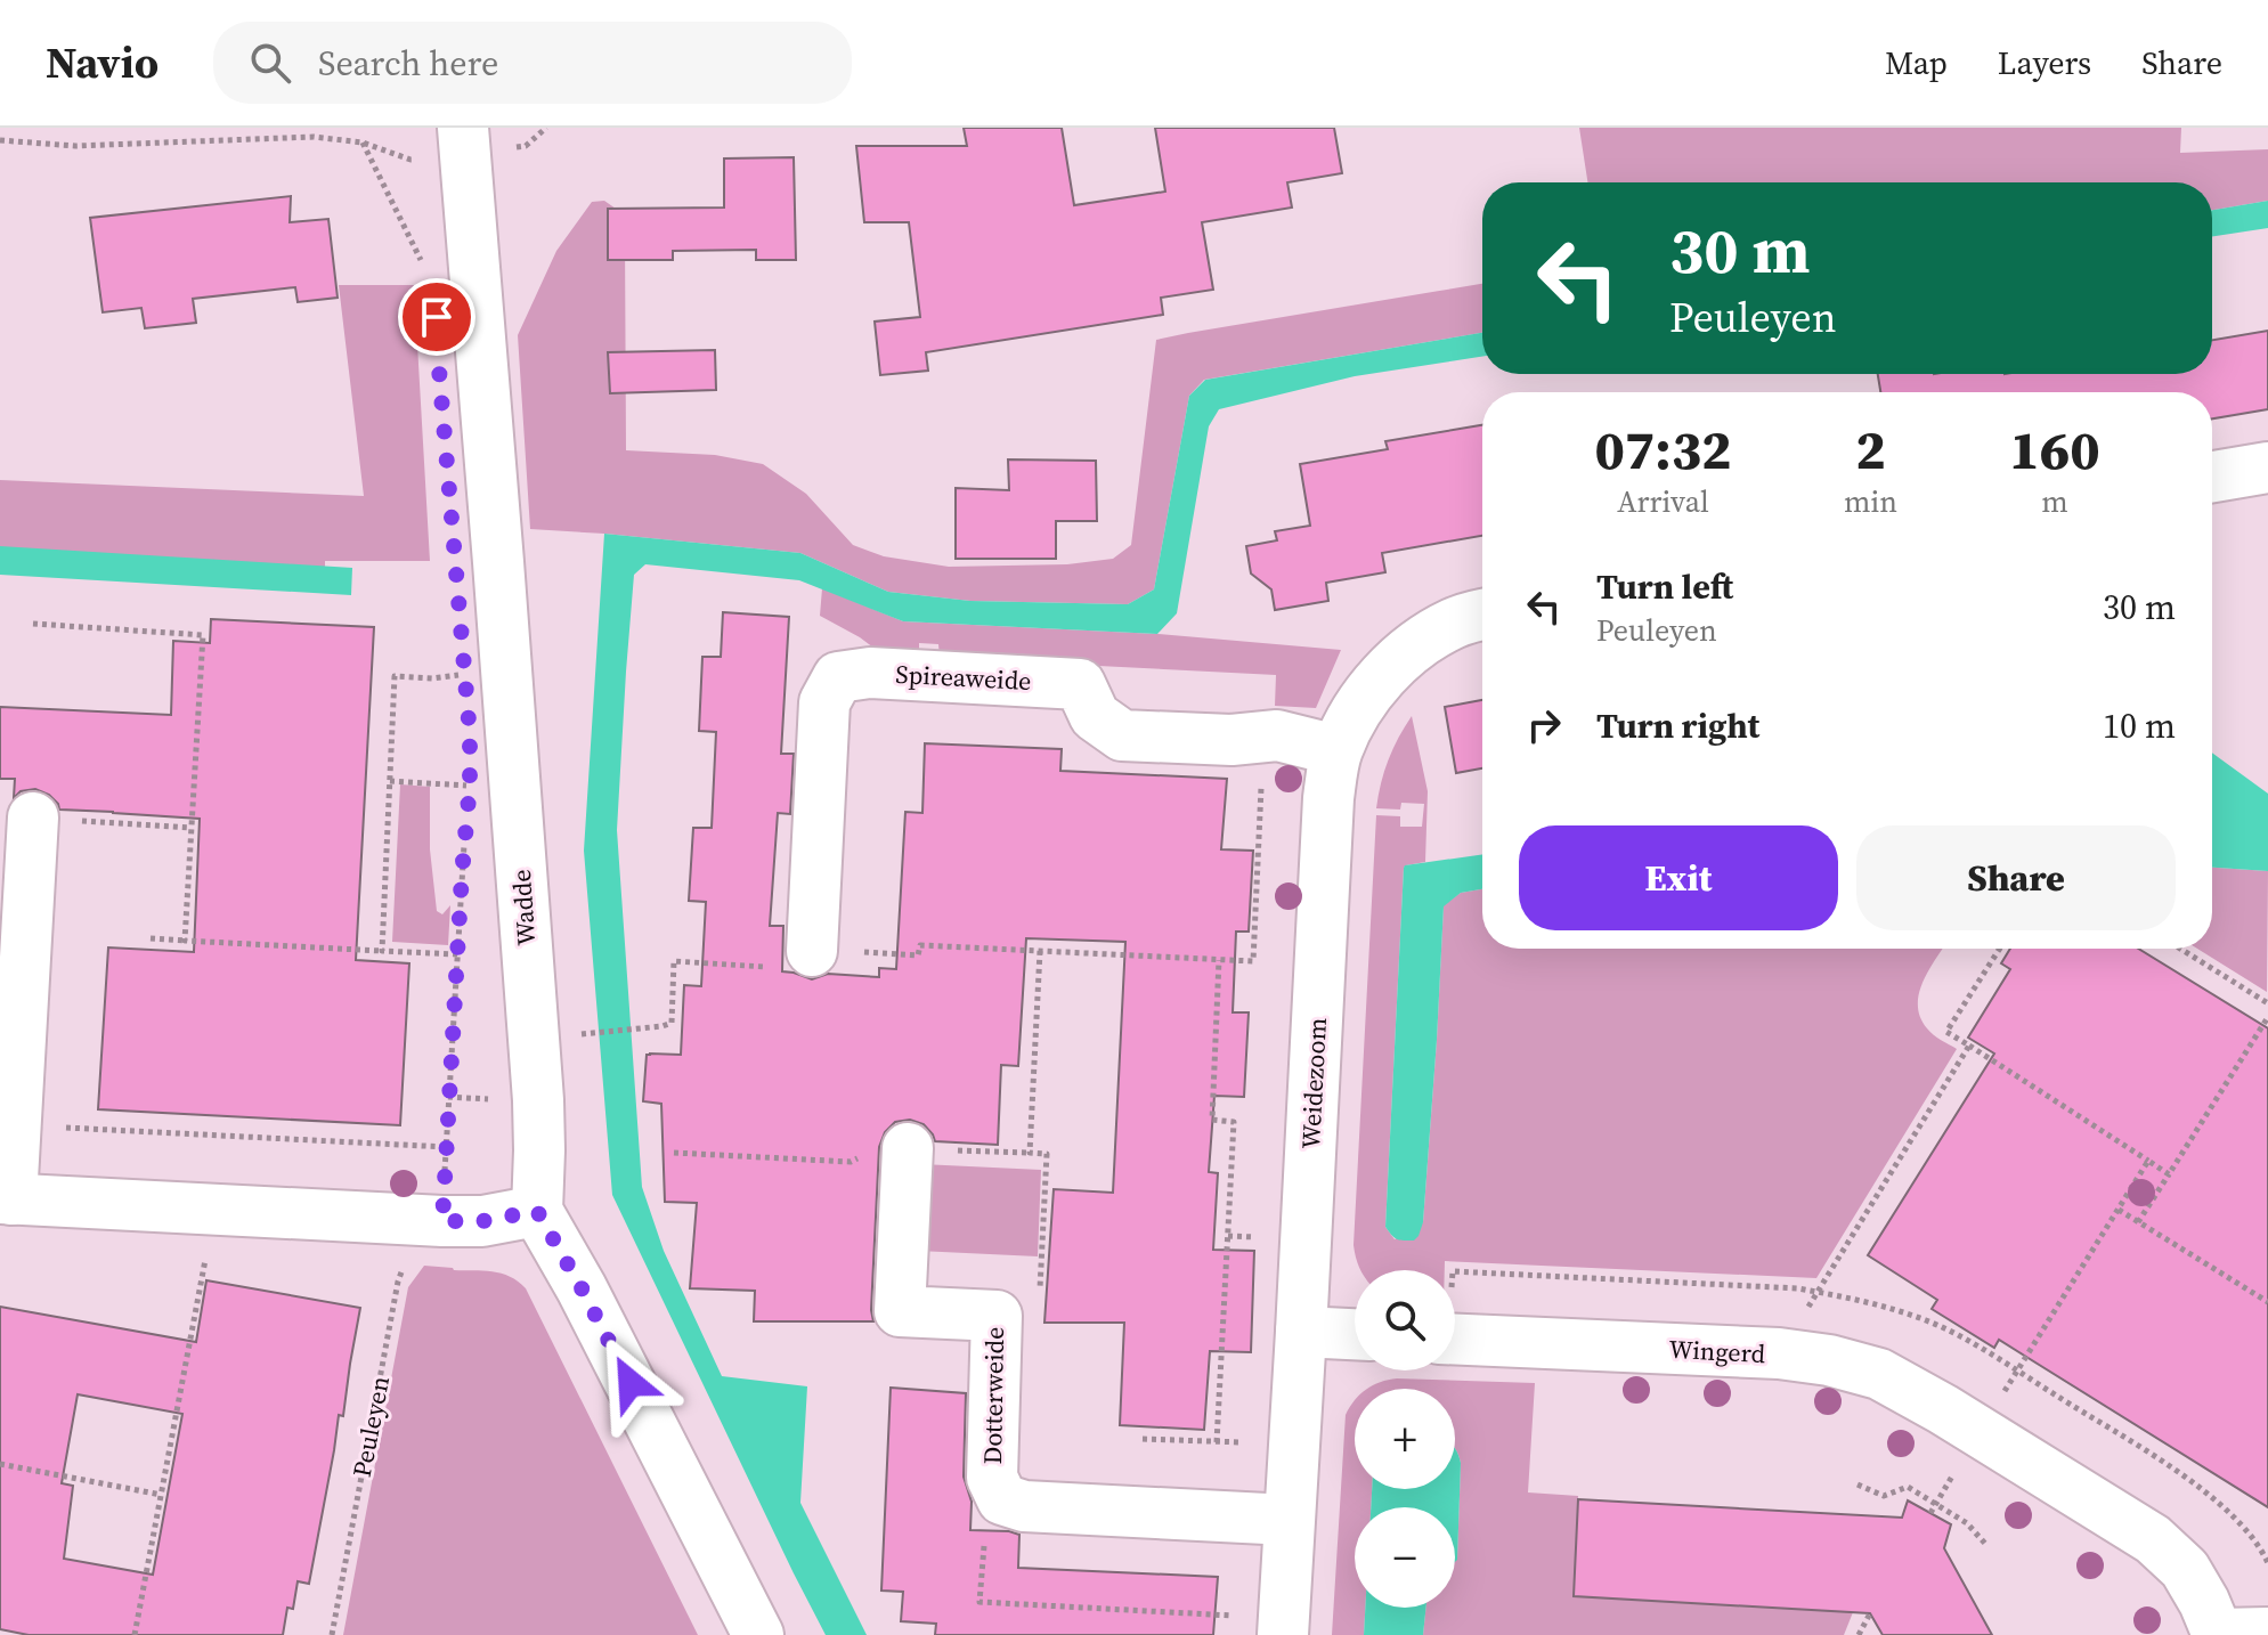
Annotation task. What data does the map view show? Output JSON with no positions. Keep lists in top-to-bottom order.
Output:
{
  "streets": {
    "street": [
      "Spireaweide",
      "Wadde",
      "Weidezoom",
      "Wingerd",
      "Dotterweide"
    ],
    "path": ["Peuleyen"]
  },
  "crossings": [
    ["Spireaweide", "Weidezoom"],
    ["Weidezoom", "Dotterweide"]
  ],
  "page": {
    "header": "Navio",
    "search": "Search here",
    "nav": ["Map", "Layers", "Share"],
    "turn": ["30 m", "Peuleyen"],
    "eta": [
      "07:32",
      "Arrival",
      "2",
      "min",
      "160",
      "m"
    ],
    "list": [
      {
        "name": "Turn left",
        "note": "Peuleyen",
        "value": "30 m"
      },
      {
        "name": "Turn right",
        "value": "10 m"
      }
    ],
    "buttons": ["Exit", "Share"],
    "map_buttons": ["+", "−"]
  }
}
